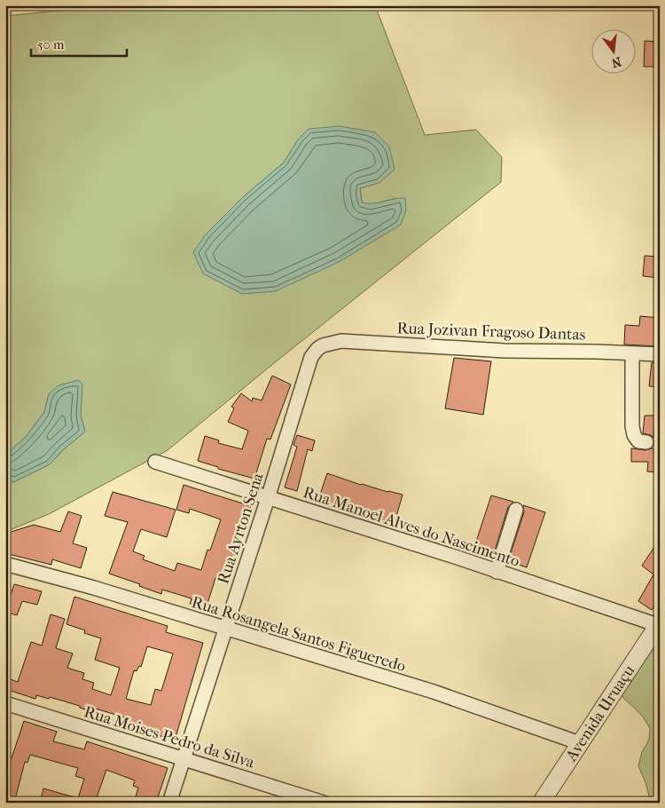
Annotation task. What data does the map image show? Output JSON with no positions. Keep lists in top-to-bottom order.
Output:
{
  "streets": {
    "street": [
      "Rua Jozivan Fragoso Dantas",
      "Rua Manoel Alves do Nascimento",
      "Rua Ayrton Sena",
      "Rua Rosangela Santos Figueredo",
      "Avenida Uruaçu",
      "Rua Moises Pedro da Silva"
    ]
  },
  "crossings": [
    ["Rua Jozivan Fragoso Dantas", "Rua Ayrton Sena"],
    ["Rua Manoel Alves do Nascimento", "Rua Ayrton Sena"],
    ["Rua Manoel Alves do Nascimento", "Avenida Uruaçu"],
    ["Rua Ayrton Sena", "Rua Rosangela Santos Figueredo"],
    ["Rua Ayrton Sena", "Rua Moises Pedro da Silva"],
    ["Rua Rosangela Santos Figueredo", "Avenida Uruaçu"]
  ],
  "scale_bar": "50 m",
  "north": "bottom"
}
